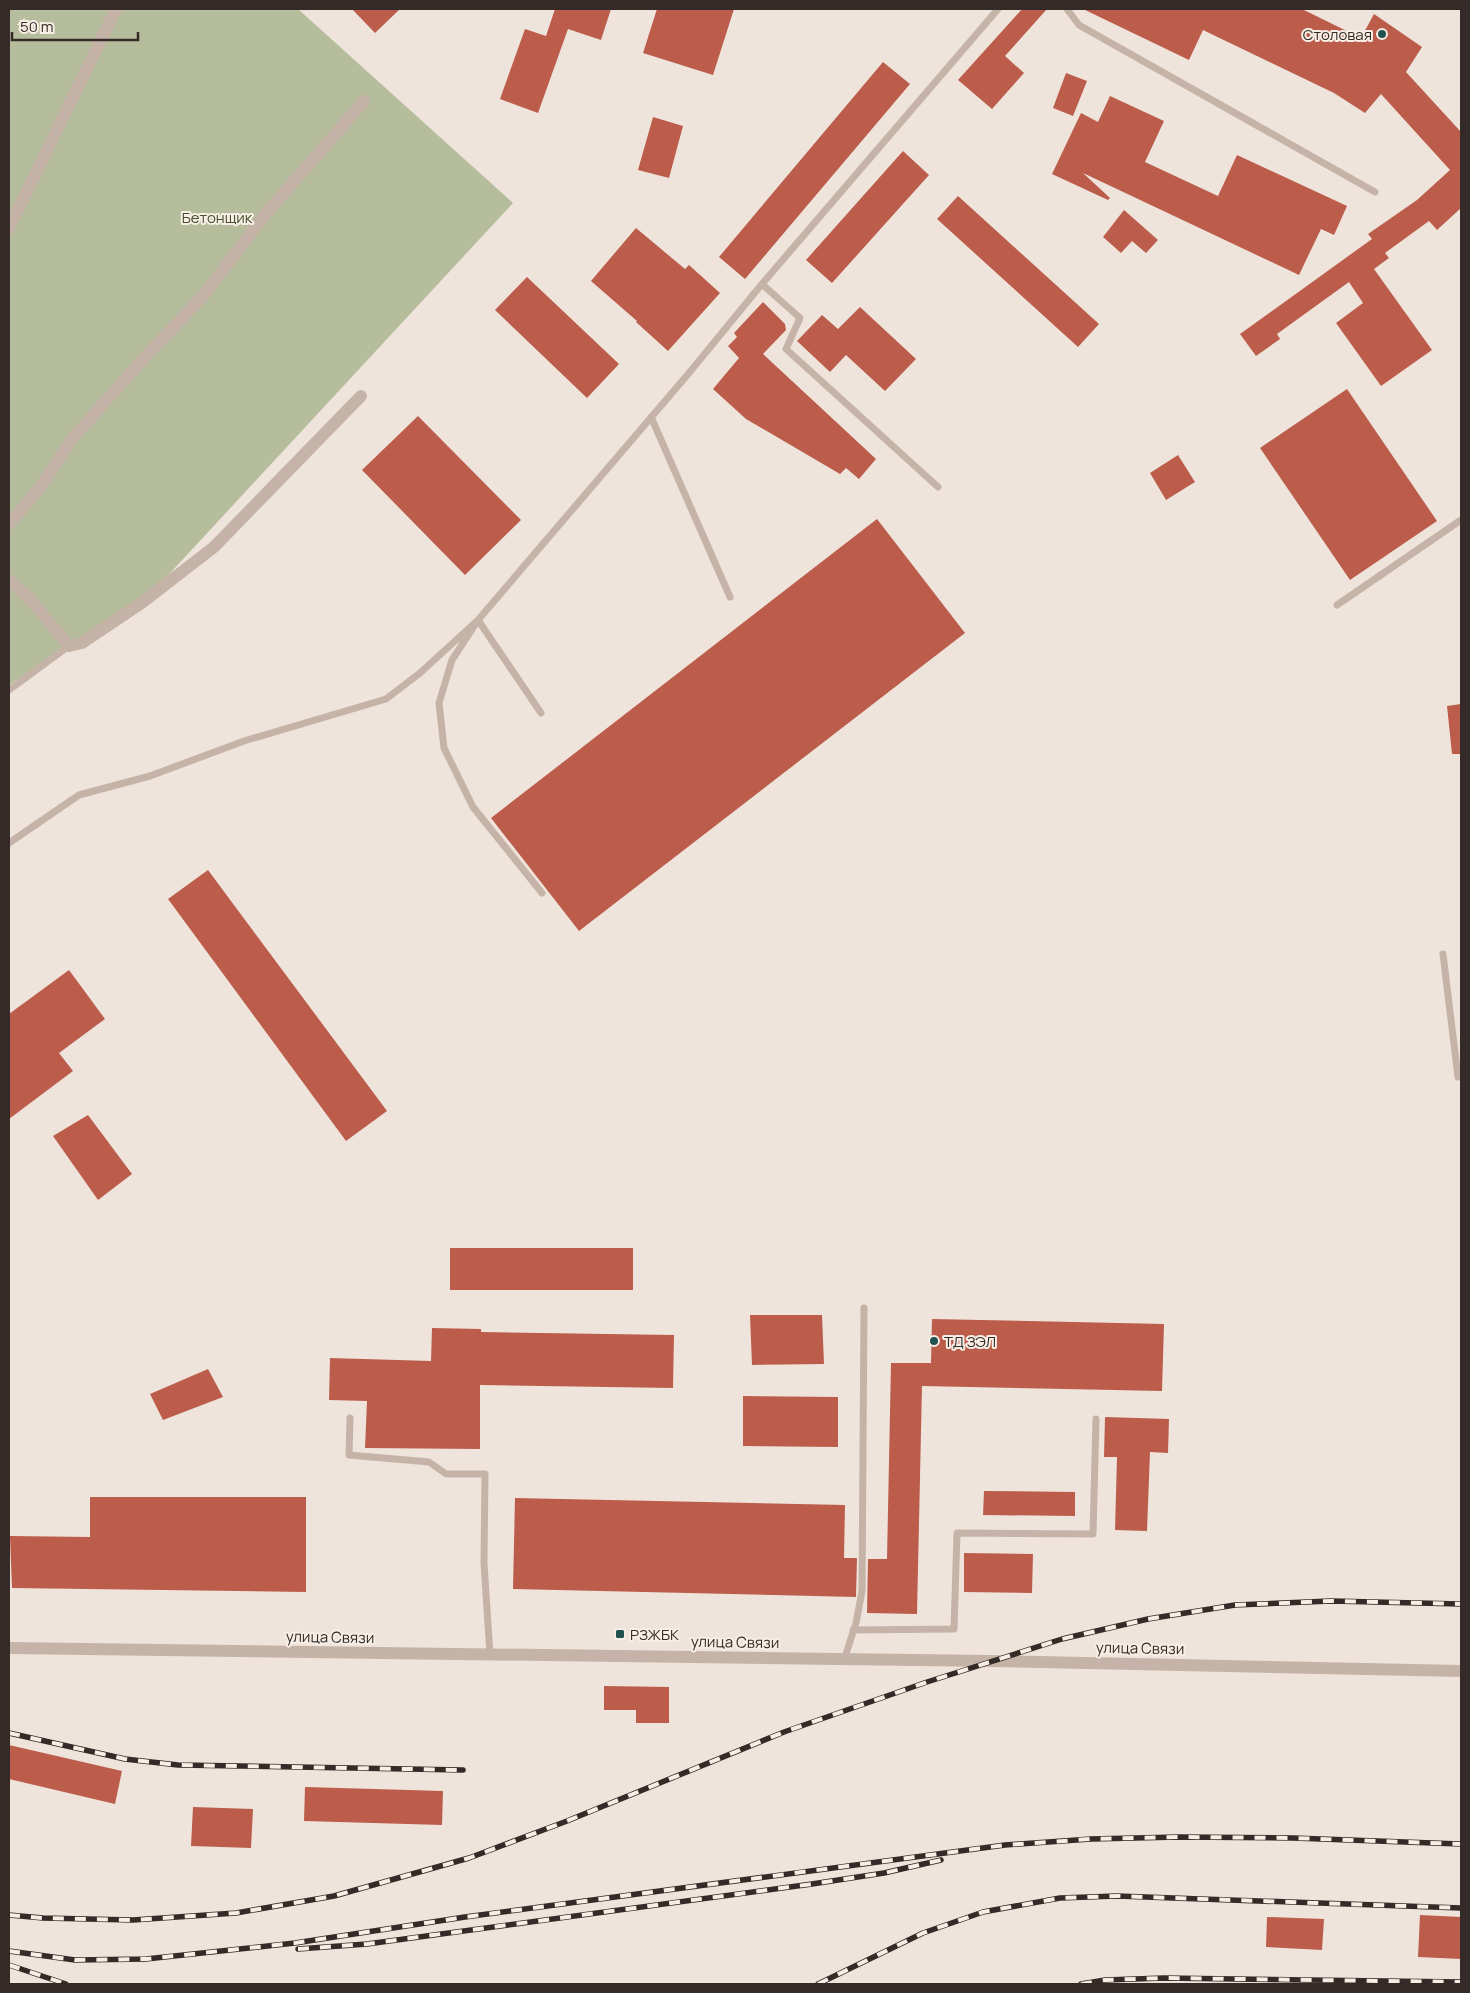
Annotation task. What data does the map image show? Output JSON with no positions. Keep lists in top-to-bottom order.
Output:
{
  "streets": {
    "street": ["улица Связи"]
  },
  "parks": ["Бетонщик"],
  "places": {
    "other": ["Столовая", "ТД ЗЭЛ"],
    "transit": ["РЗЖБК"]
  },
  "scale_bar": "50 m"
}
